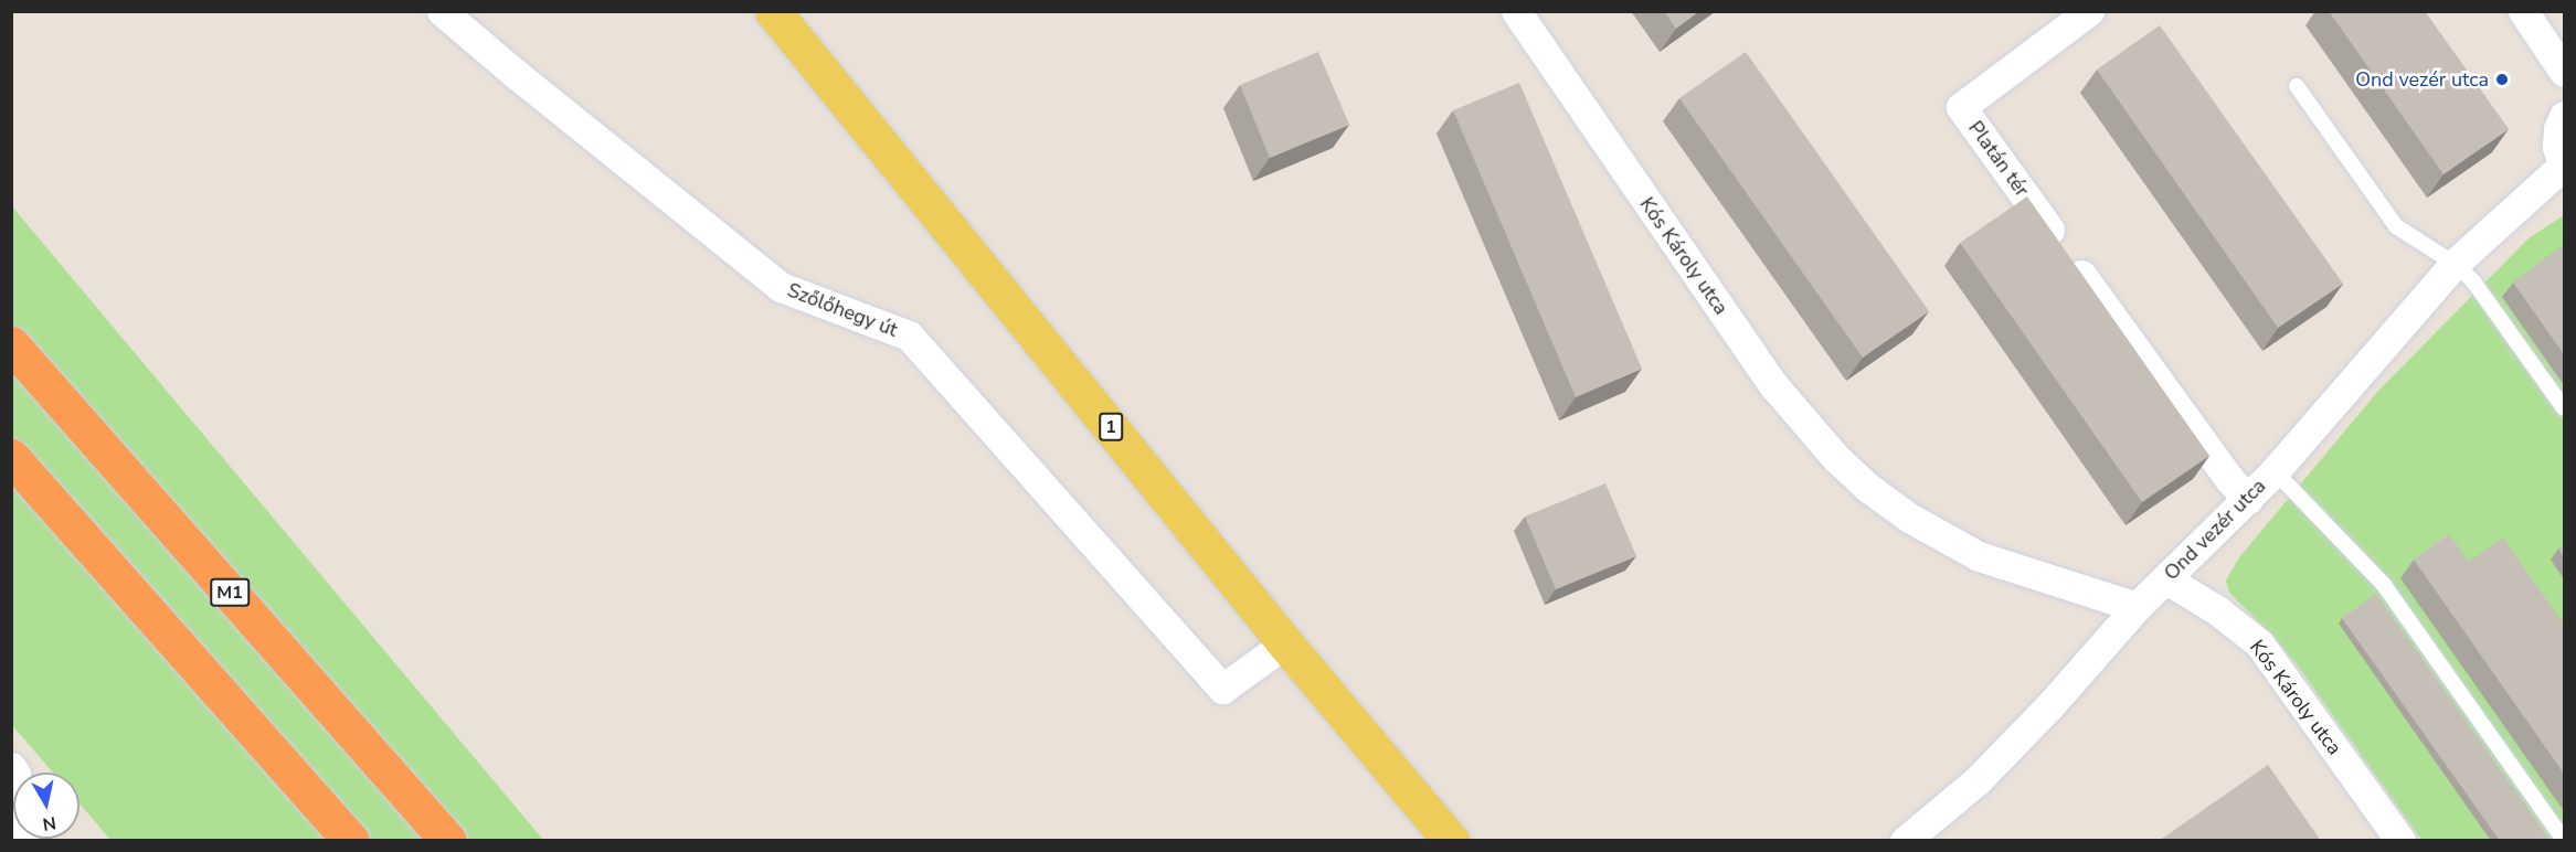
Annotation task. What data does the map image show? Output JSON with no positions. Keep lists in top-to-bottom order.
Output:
{
  "streets": {
    "highway": ["M1"],
    "main road": ["1"],
    "street": [
      "Platán tér",
      "Kós Károly utca",
      "Szőlőhegy út",
      "Ond vezér utca"
    ]
  },
  "crossings": [
    ["Platán tér", "Ond vezér utca"],
    ["Kós Károly utca", "Ond vezér utca"],
    ["Szőlőhegy út", "1"]
  ],
  "places": ["Ond vezér utca"],
  "north": "bottom"
}
